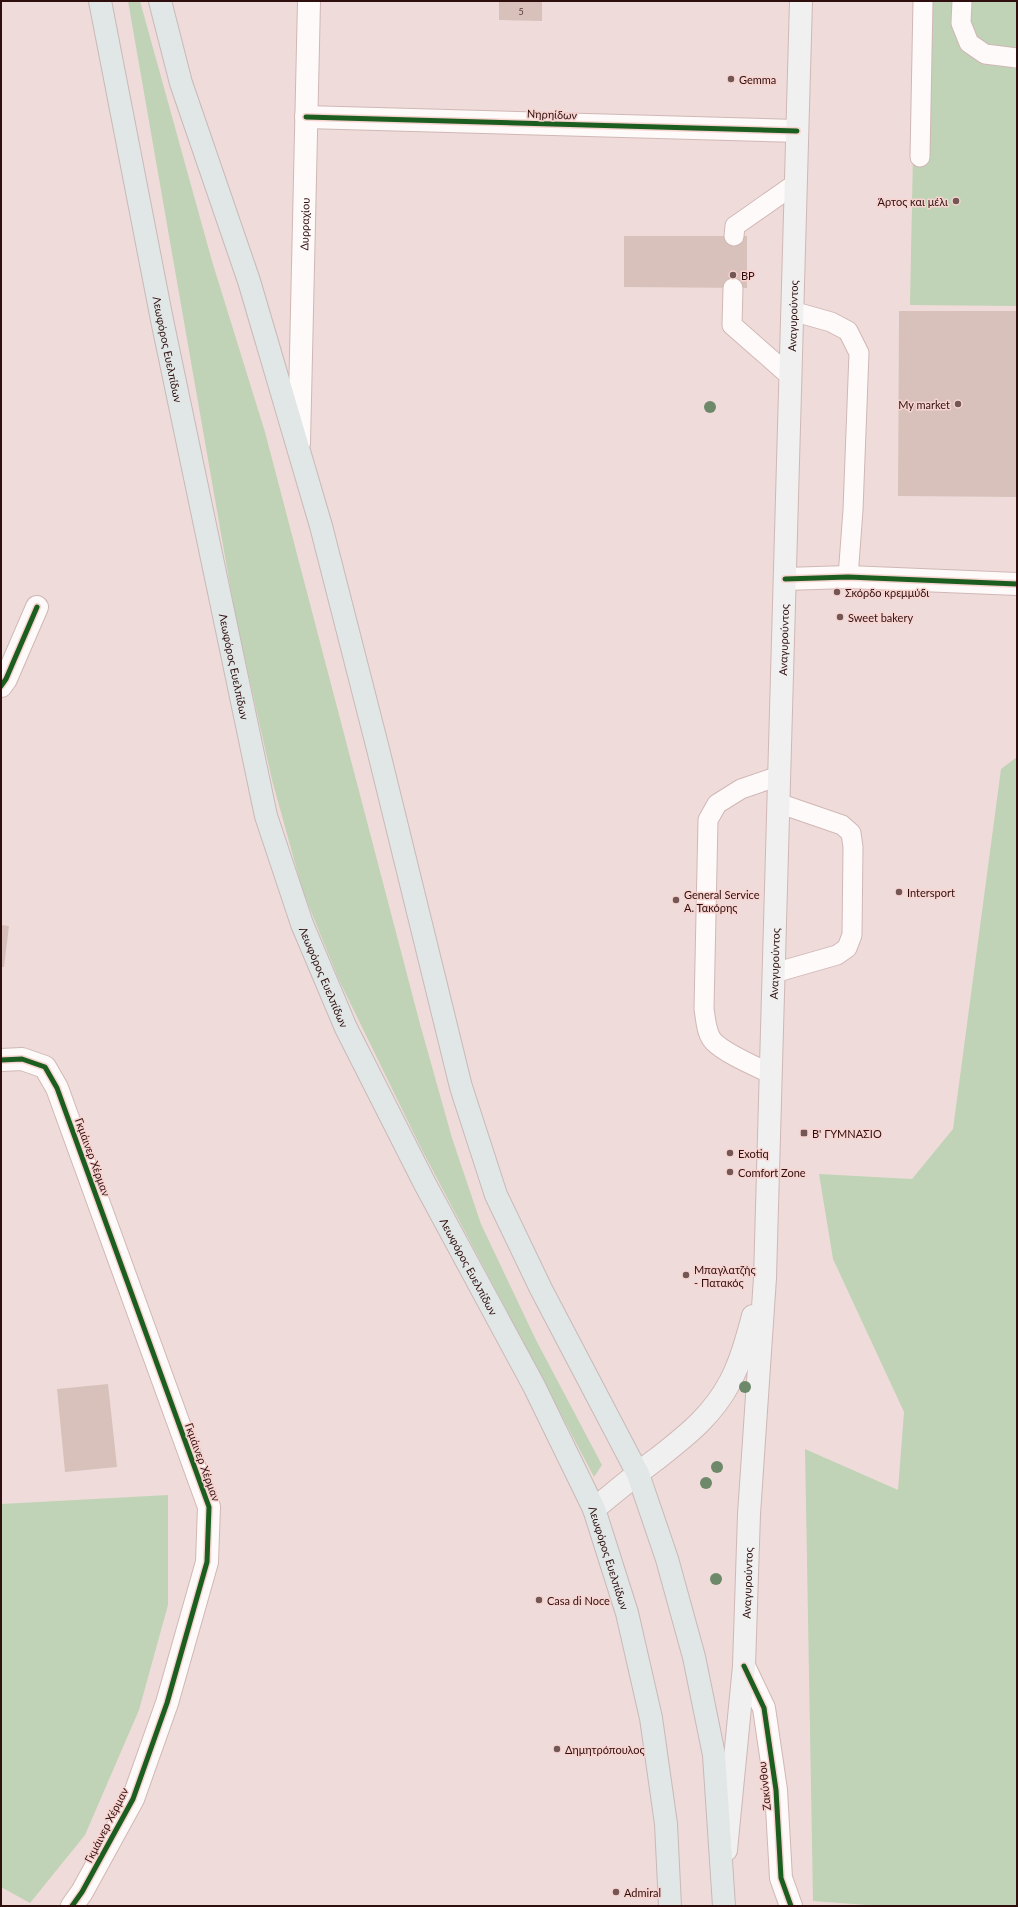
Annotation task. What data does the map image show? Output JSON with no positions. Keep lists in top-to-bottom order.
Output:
{
  "streets": {
    "main road": ["Αναγυρούντος", "Λεωφόρος Ευελπίδων"],
    "street": [
      "Νηρηίδων",
      "Δυρραχίου",
      "Γκμάινερ Χέρμαν",
      "Ζακύνθου"
    ]
  },
  "crossings": [
    ["Νηρηίδων", "Δυρραχίου"],
    ["Νηρηίδων", "Αναγυρούντος"],
    ["Αναγυρούντος", "Λεωφόρος Ευελπίδων"],
    ["Αναγυρούντος", "Ζακύνθου"]
  ],
  "places": {
    "other": [
      "Gemma",
      "Άρτος και μέλι",
      "BP",
      "My market",
      "Σκόρδο κρεμμύδι",
      "Sweet bakery",
      "Intersport",
      "General Service Α. Τακόρης",
      "Exotiq",
      "Comfort Zone",
      "Μπαγλατζής - Πατακός",
      "Casa di Noce",
      "Δημητρόπουλος",
      "Admiral"
    ],
    "transit": ["Β' ΓΥΜΝΑΣΙΟ"]
  },
  "house_numbers": ["5"]
}
